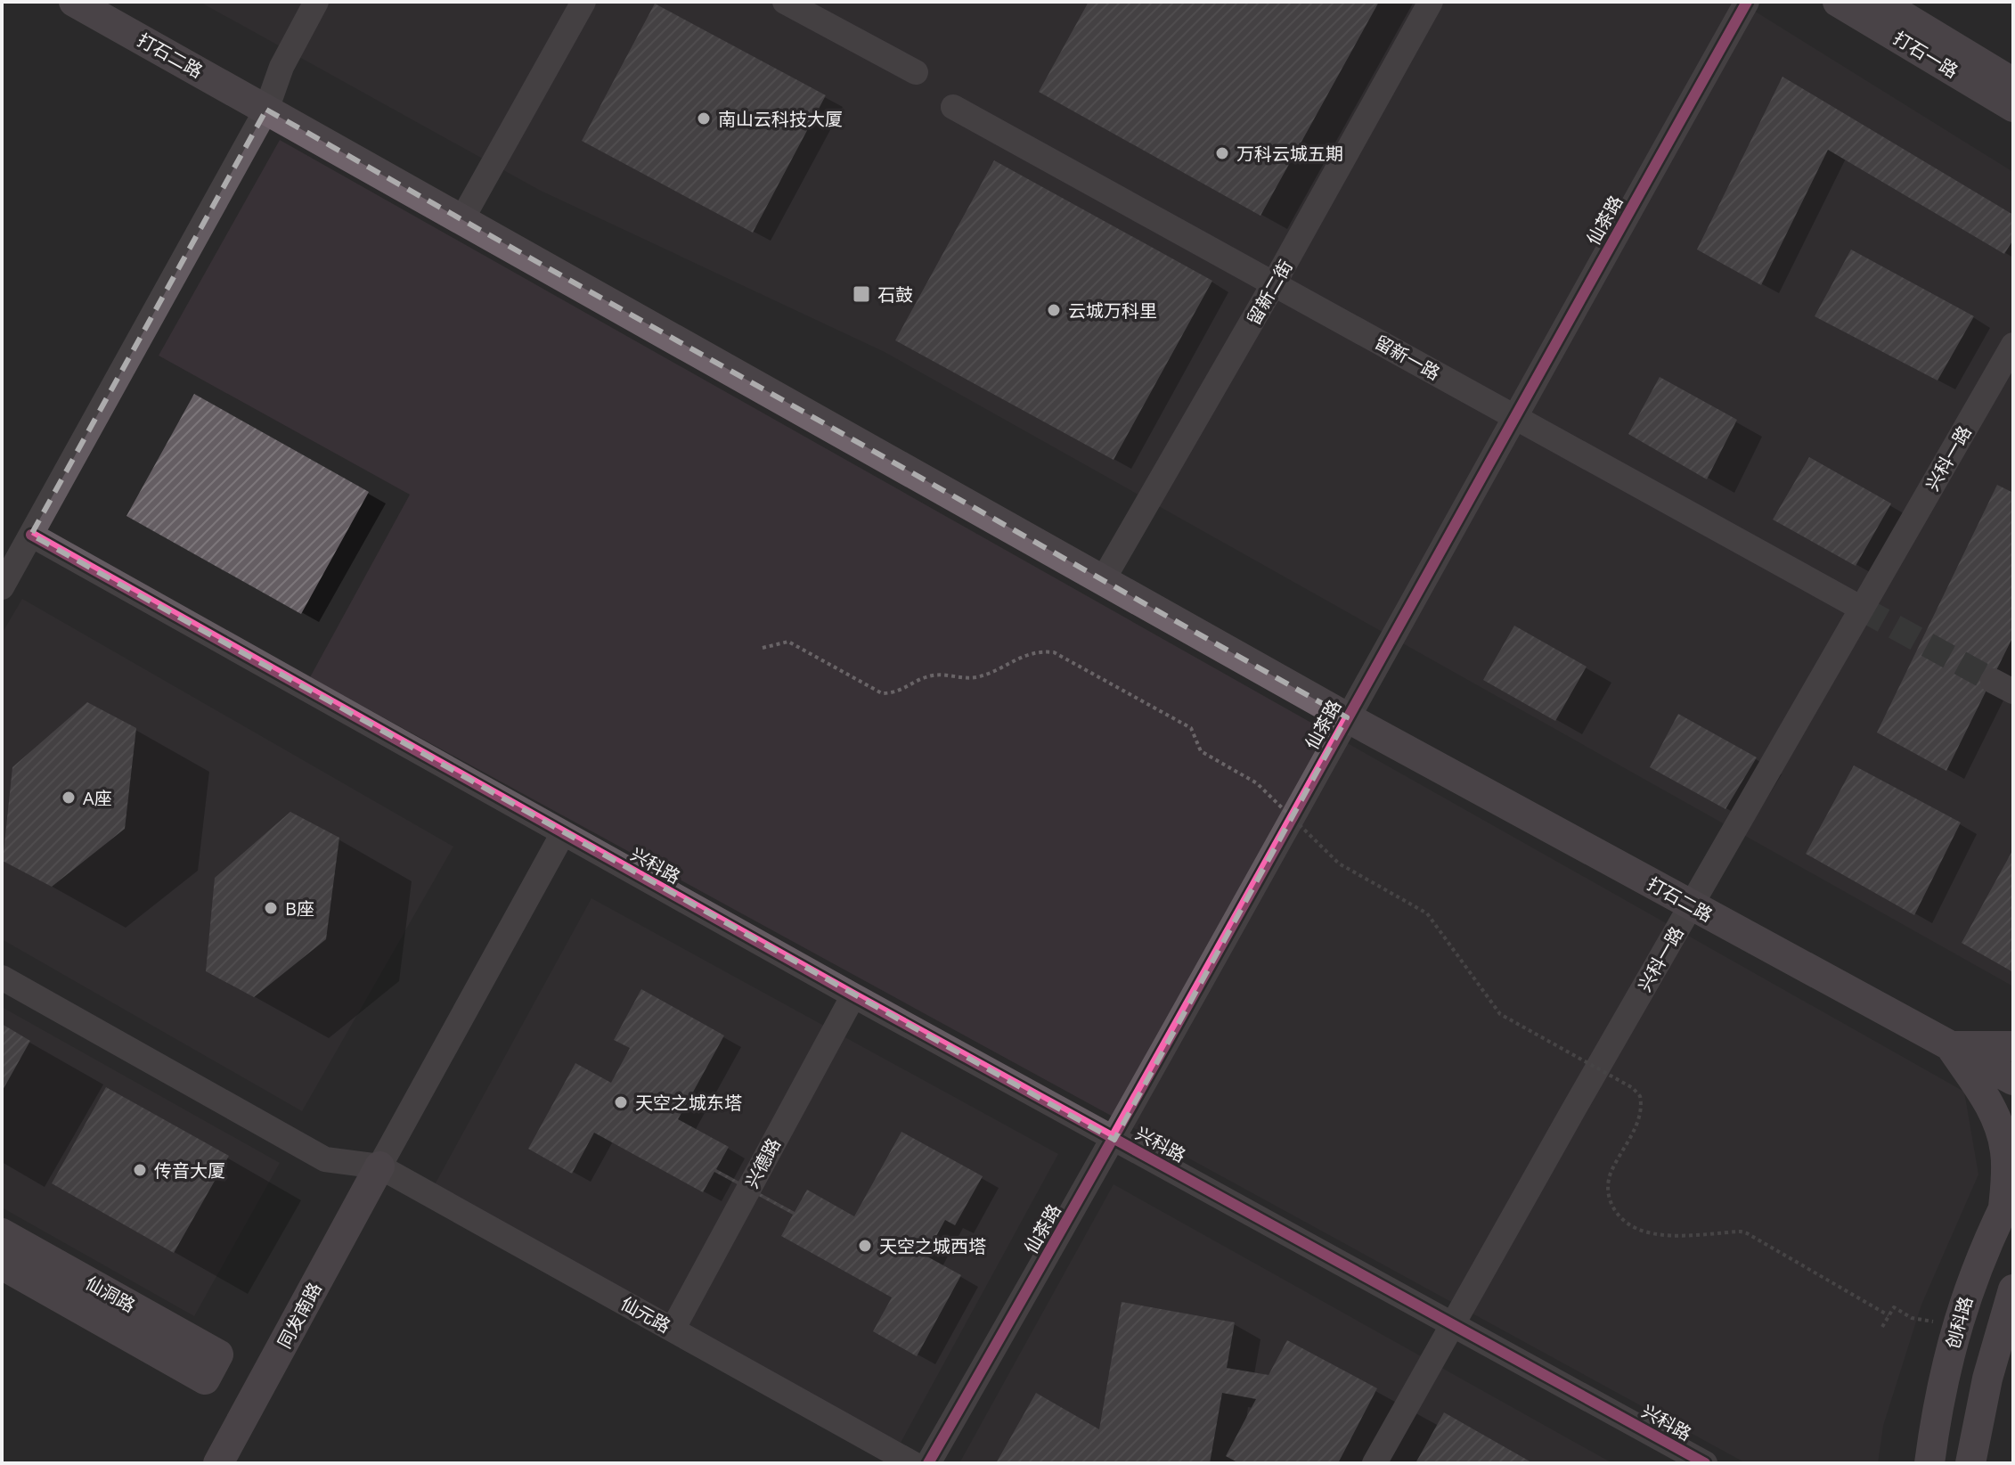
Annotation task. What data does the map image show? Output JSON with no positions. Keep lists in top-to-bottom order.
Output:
{
  "streets": {
    "main road": [
      "打石一路",
      "打石二路",
      "仙洞路",
      "同发南路",
      "创科路"
    ],
    "street": [
      "仙茶路",
      "留新二街",
      "留新一路",
      "兴科一路",
      "兴科路",
      "兴德路",
      "仙元路"
    ]
  },
  "crossings": [
    ["打石二路", "仙茶路"],
    ["打石二路", "留新二街"],
    ["打石二路", "兴科一路"],
    ["仙茶路", "留新一路"],
    ["仙茶路", "兴科路"],
    ["留新二街", "留新一路"],
    ["留新一路", "兴科一路"],
    ["兴科一路", "兴科路"],
    ["兴科路", "兴德路"],
    ["兴德路", "仙元路"],
    ["仙元路", "同发南路"]
  ],
  "places": {
    "other": [
      "南山云科技大厦",
      "万科云城五期",
      "云城万科里",
      "A座",
      "B座",
      "天空之城东塔",
      "传音大厦",
      "天空之城西塔"
    ],
    "transit": ["石鼓"]
  }
}
